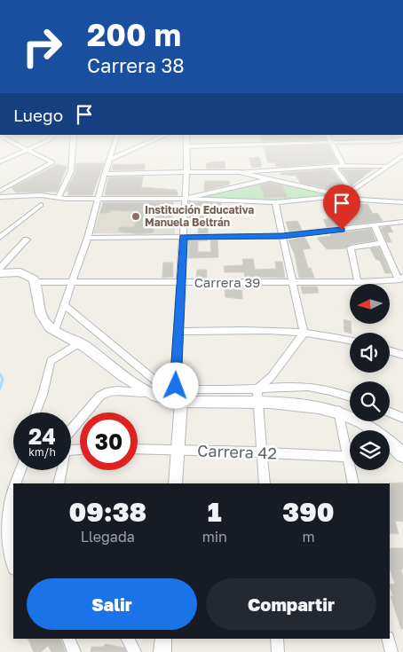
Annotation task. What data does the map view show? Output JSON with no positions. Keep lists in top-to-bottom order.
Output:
{
  "streets": {
    "main road": ["Carrera 39"],
    "street": ["Carrera 42"]
  },
  "places": ["Institución Educativa Manuela Beltrán"],
  "north": "left",
  "page": {
    "turn": ["200 m", "Carrera 38"],
    "then": "Luego",
    "speed": "24 km/h",
    "limit": "30",
    "eta": [
      "09:38",
      "Llegada",
      "1",
      "min",
      "390",
      "m"
    ],
    "buttons": ["Salir", "Compartir"]
  }
}
